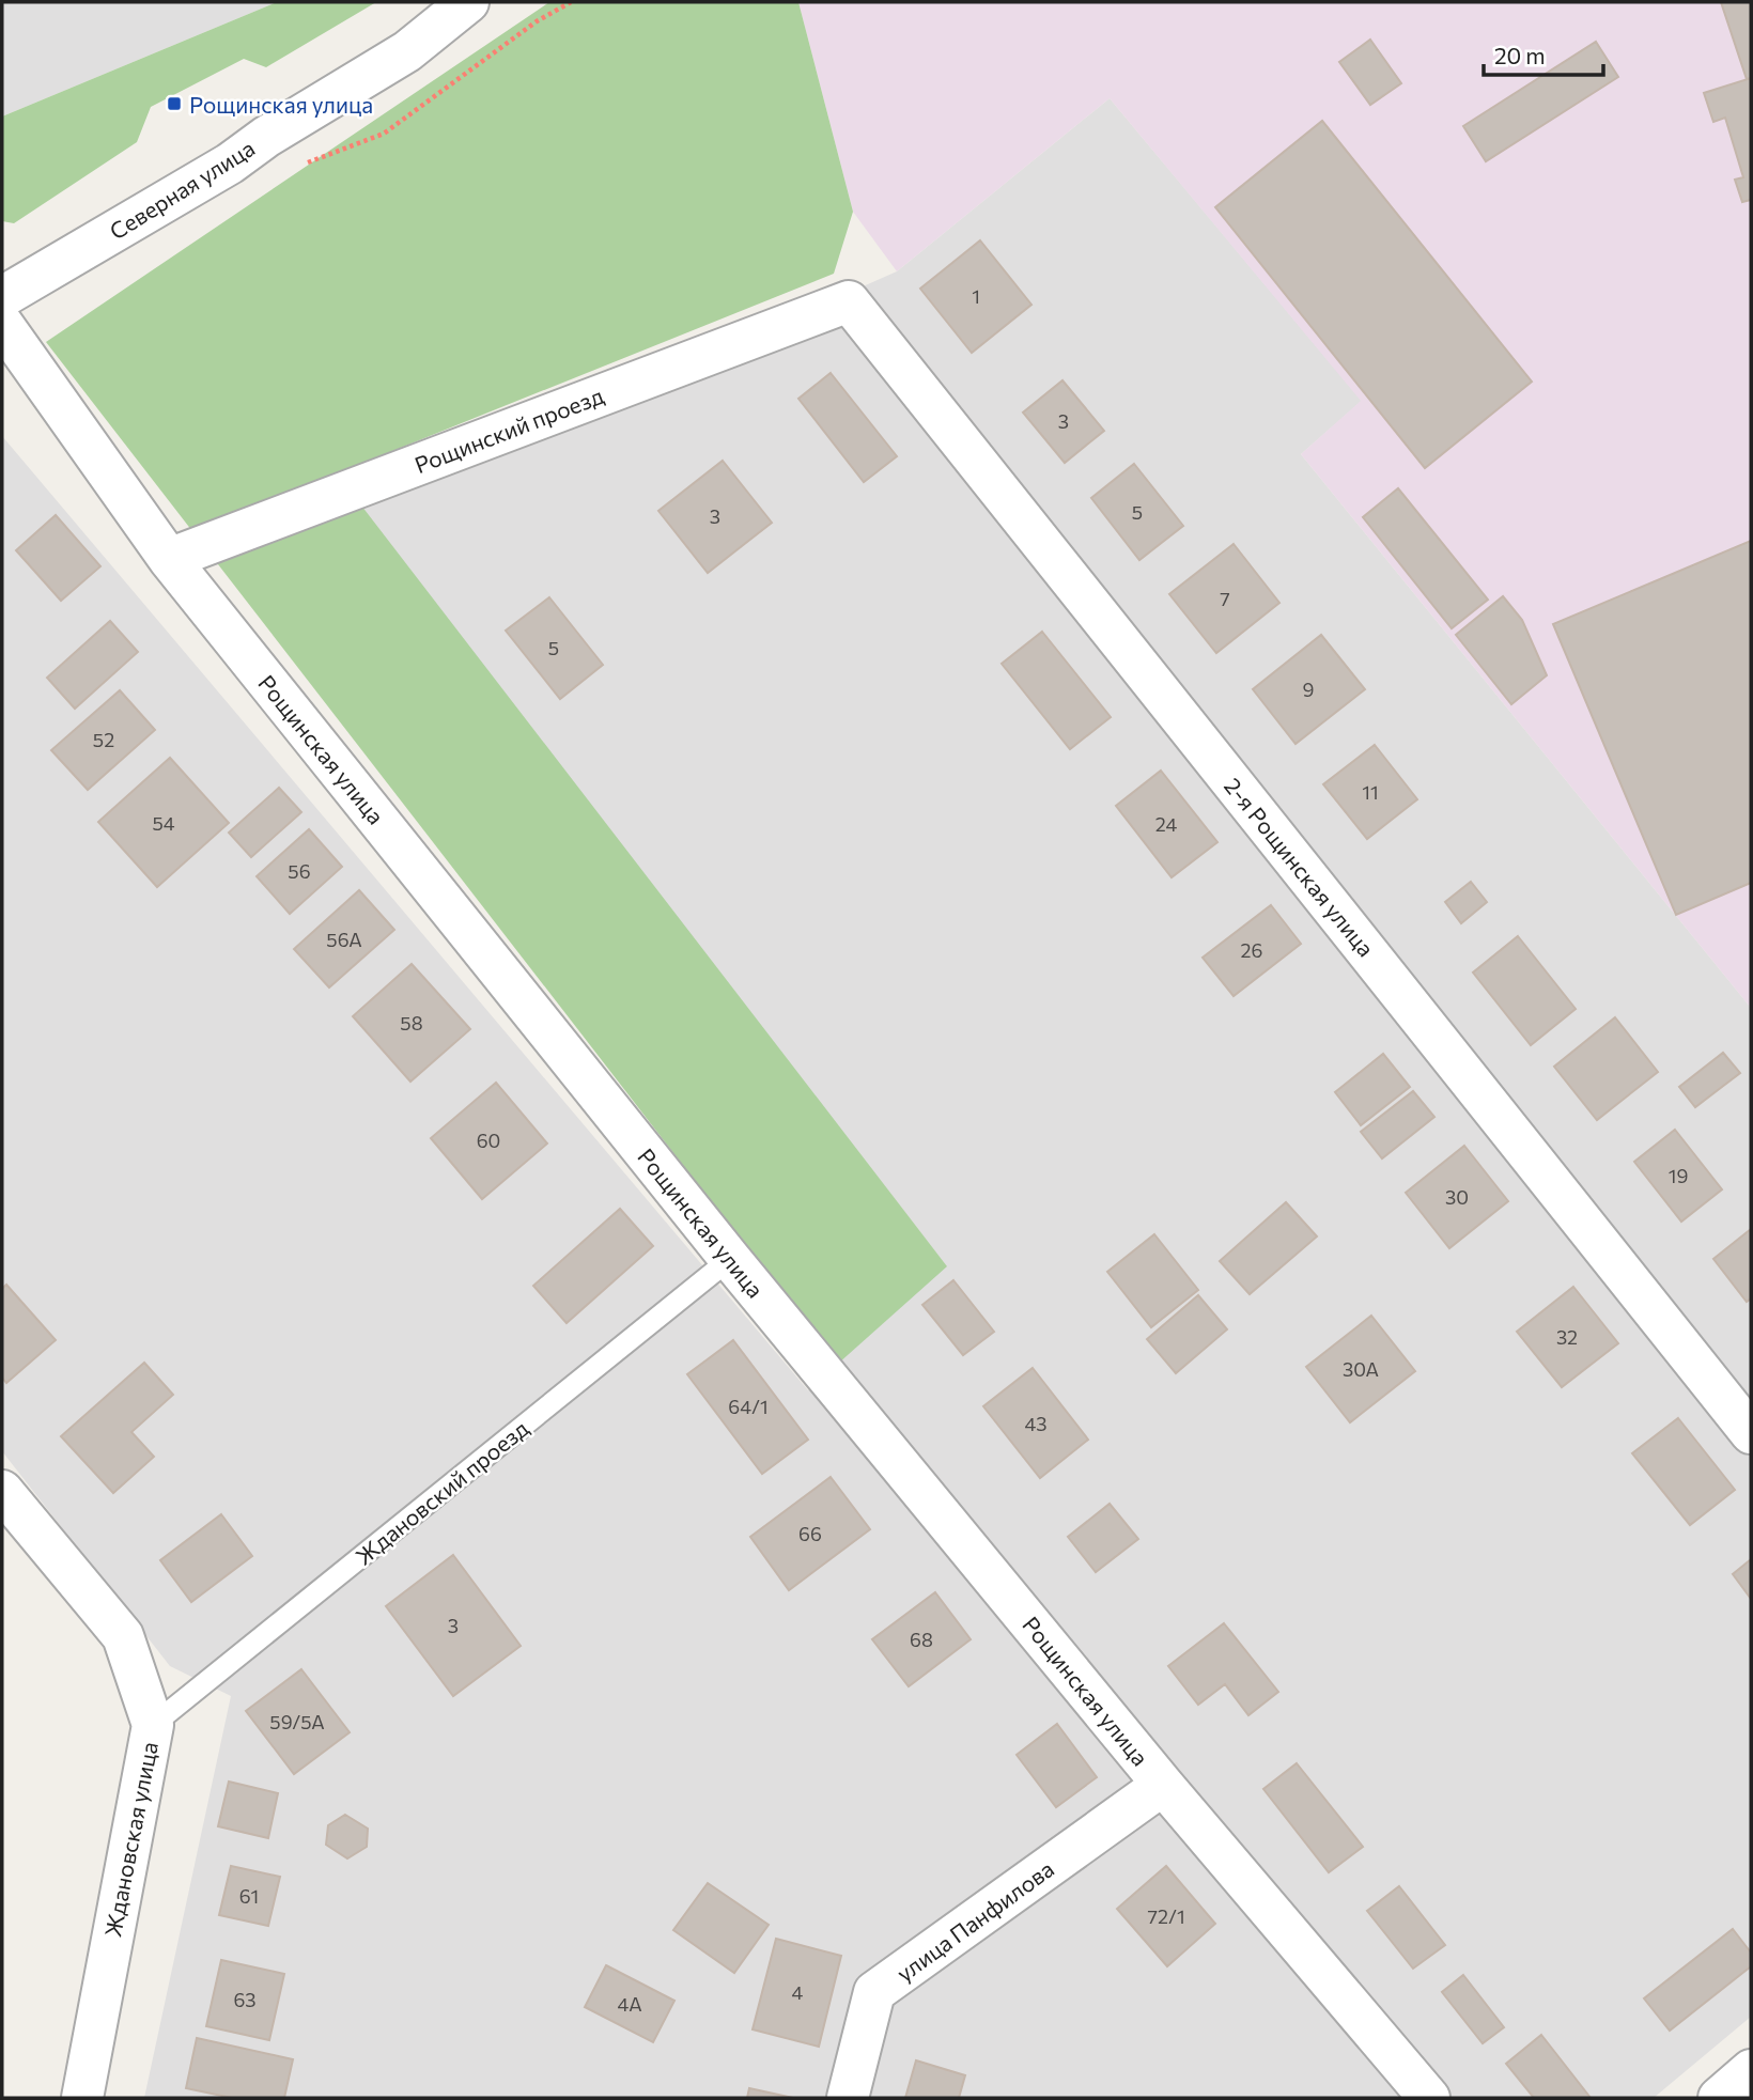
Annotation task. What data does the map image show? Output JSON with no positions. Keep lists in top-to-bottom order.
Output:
{
  "streets": {
    "street": [
      "Северная улица",
      "Рощинский проезд",
      "Рощинская улица",
      "2-я Рощинская улица",
      "Ждановская улица",
      "улица Панфилова"
    ],
    "lane": ["Ждановский проезд"]
  },
  "crossings": [
    ["Рощинский проезд", "Рощинская улица"],
    ["Рощинский проезд", "2-я Рощинская улица"],
    ["Рощинская улица", "Ждановский проезд"],
    ["Рощинская улица", "улица Панфилова"],
    ["Ждановский проезд", "Ждановская улица"]
  ],
  "places": {
    "transit": ["Рощинская улица"]
  },
  "house_numbers": [
    "1",
    "3",
    "5",
    "3",
    "7",
    "5",
    "9",
    "52",
    "11",
    "54",
    "24",
    "56",
    "56А",
    "26",
    "58",
    "60",
    "19",
    "30",
    "32",
    "30А",
    "64/1",
    "43",
    "66",
    "3",
    "68",
    "59/5А",
    "61",
    "72/1",
    "4",
    "63",
    "4А"
  ],
  "scale_bar": "20 m"
}
